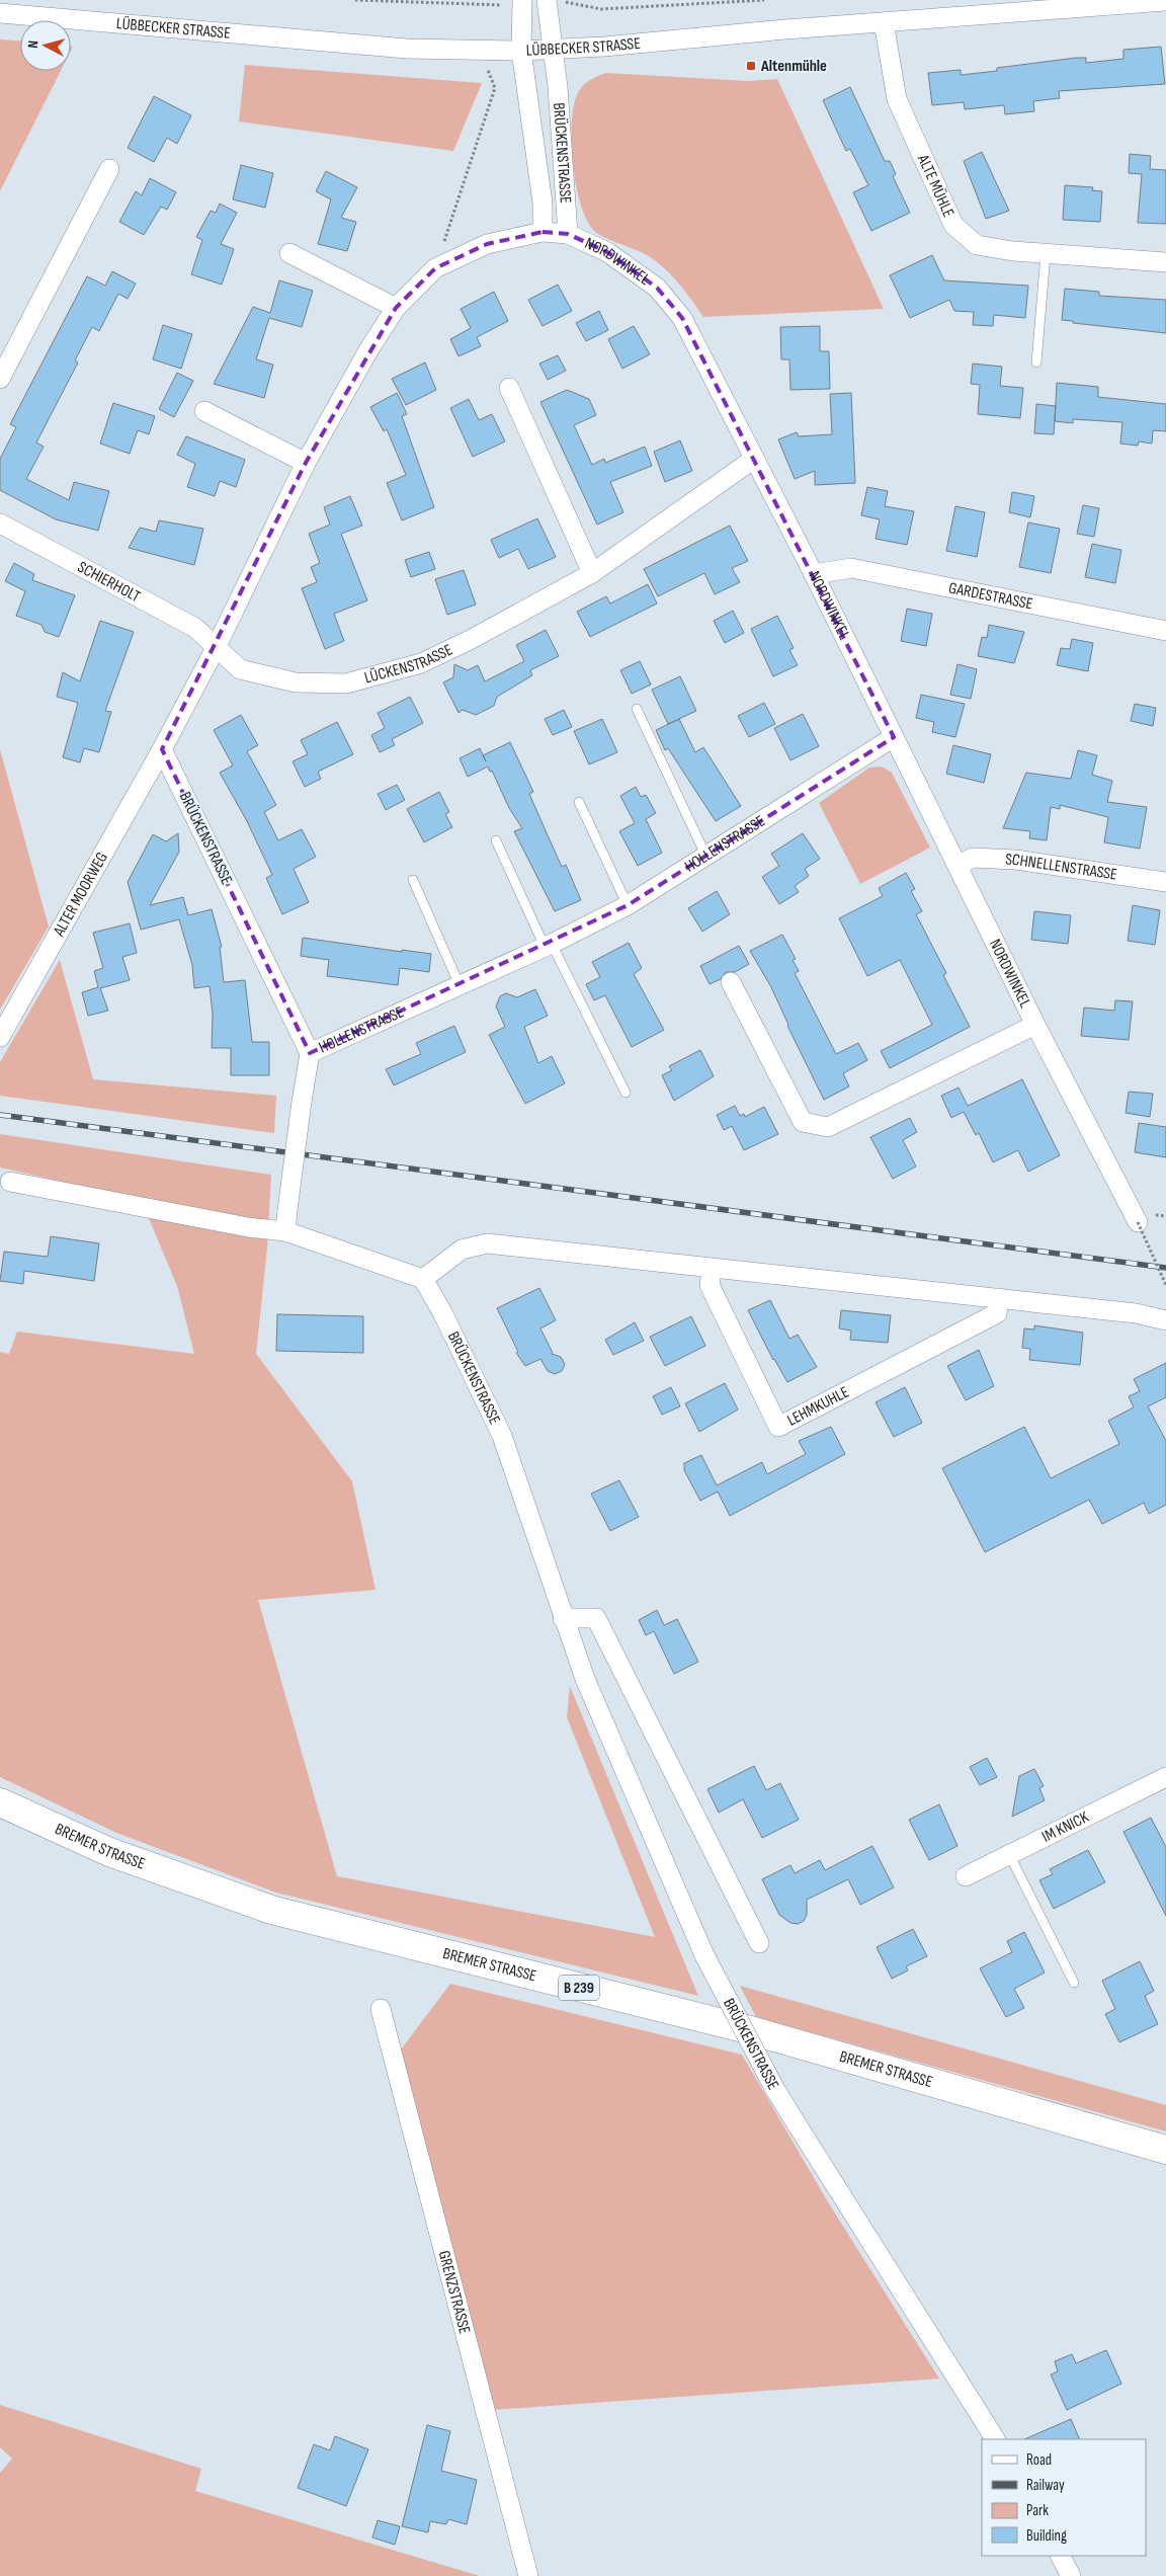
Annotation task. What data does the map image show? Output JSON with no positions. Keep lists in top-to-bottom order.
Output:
{
  "streets": {
    "main road": ["BREMER STRASSE", "B 239"],
    "street": [
      "LÜBBECKER STRASSE",
      "BRÜCKENSTRASSE",
      "ALTE MÜHLE",
      "NORDWINKEL",
      "SCHIERHOLT",
      "GARDESTRASSE",
      "LÜCKENSTRASSE",
      "HOLLENSTRASSE",
      "SCHNELLENSTRASSE",
      "ALTER MOORWEG",
      "LEHMKUHLE",
      "IM KNICK",
      "GRENZSTRASSE"
    ]
  },
  "crossings": [
    ["LÜBBECKER STRASSE", "BRÜCKENSTRASSE"],
    ["LÜBBECKER STRASSE", "ALTE MÜHLE"],
    ["BRÜCKENSTRASSE", "NORDWINKEL"],
    ["BRÜCKENSTRASSE", "HOLLENSTRASSE"],
    ["BRÜCKENSTRASSE", "ALTER MOORWEG"],
    ["NORDWINKEL", "GARDESTRASSE"],
    ["NORDWINKEL", "LÜCKENSTRASSE"],
    ["NORDWINKEL", "HOLLENSTRASSE"],
    ["NORDWINKEL", "SCHNELLENSTRASSE"],
    ["SCHIERHOLT", "LÜCKENSTRASSE"]
  ],
  "places": {
    "transit": ["Altenmühle"]
  },
  "legend": [
    "Road",
    "Railway",
    "Park",
    "Building"
  ],
  "north": "left"
}
